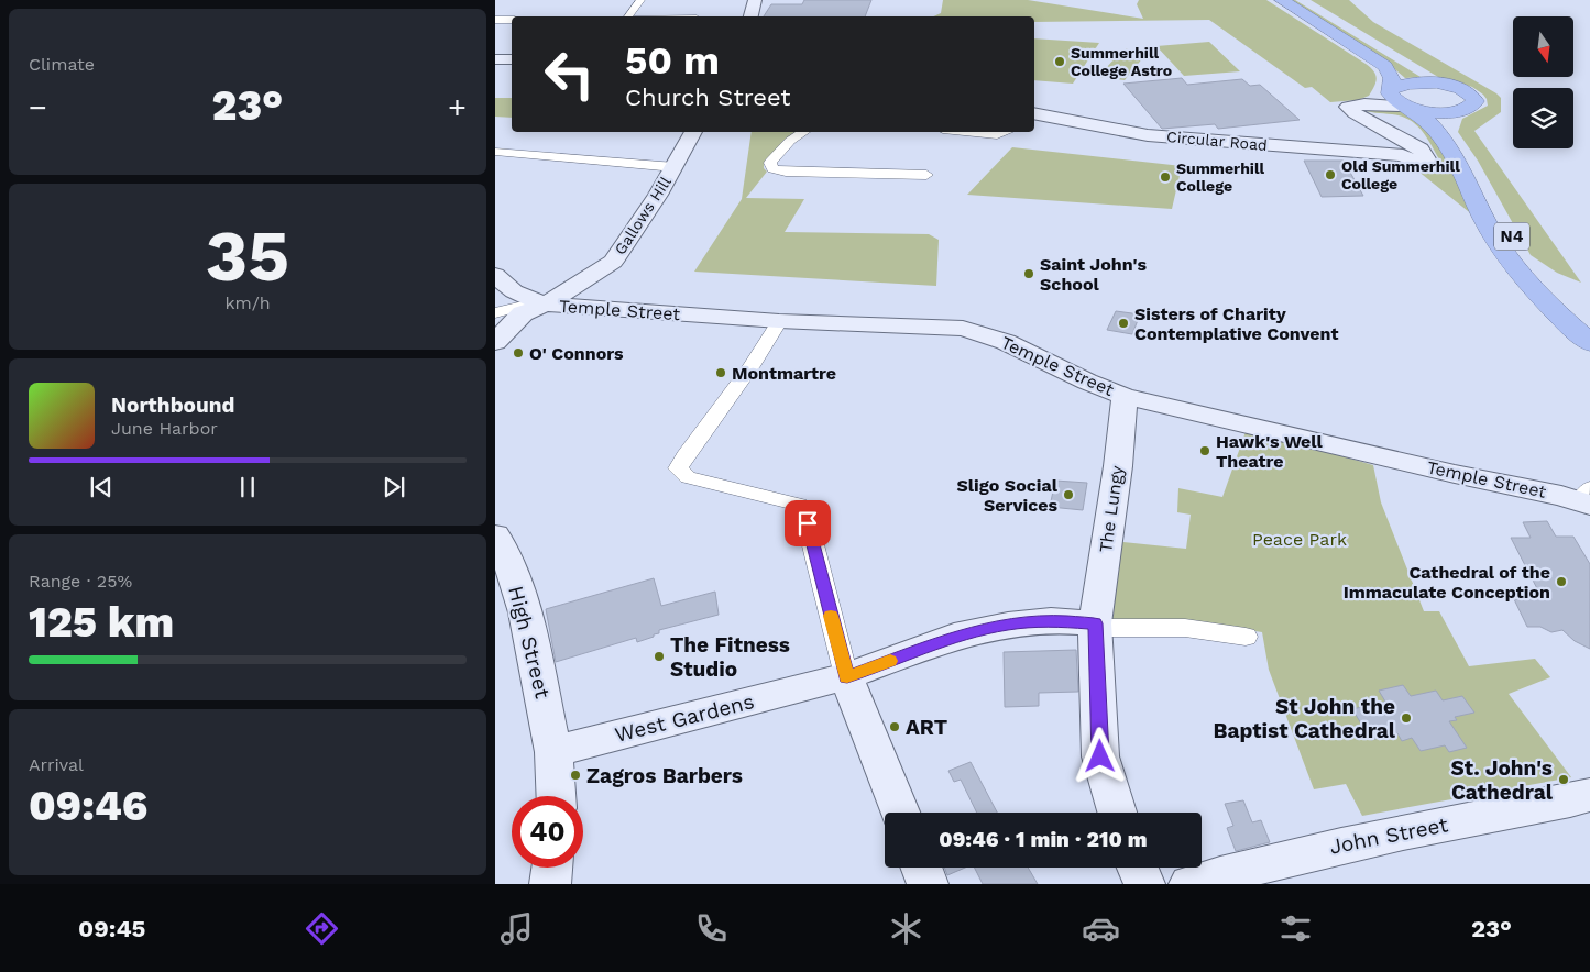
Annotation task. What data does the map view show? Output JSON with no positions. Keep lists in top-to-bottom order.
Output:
{
  "streets": {
    "highway": ["N4"],
    "street": [
      "Circular Road",
      "Gallows Hill",
      "Temple Street",
      "The Lungy",
      "High Street",
      "West Gardens",
      "John Street"
    ]
  },
  "crossings": [
    ["Gallows Hill", "Temple Street"],
    ["Temple Street", "The Lungy"],
    ["The Lungy", "West Gardens"],
    ["High Street", "West Gardens"]
  ],
  "parks": ["Peace Park"],
  "places": [
    "Summerhill College Astro",
    "Old Summerhill College",
    "Summerhill College",
    "Saint John's School",
    "Sisters of Charity Contemplative Convent",
    "O' Connors",
    "Montmartre",
    "Hawk's Well Theatre",
    "Sligo Social Services",
    "Cathedral of the Immaculate Conception",
    "The Fitness Studio",
    "St John the Baptist Cathedral",
    "ART",
    "Zagros Barbers",
    "St. John's Cathedral"
  ],
  "north": "bottom",
  "page": {
    "tile": [
      "Climate",
      ["35", "km/h"],
      ["Range · 25%", "125 km"],
      ["Arrival", "09:46"]
    ],
    "turn": ["50 m", "Church Street"],
    "heat": ["−", "23°", "+"],
    "song": ["Northbound", "June Harbor"],
    "limit": "40",
    "trip": "09:46 · 1 min · 210 m",
    "tabs": ["09:45", "23°"]
  }
}
